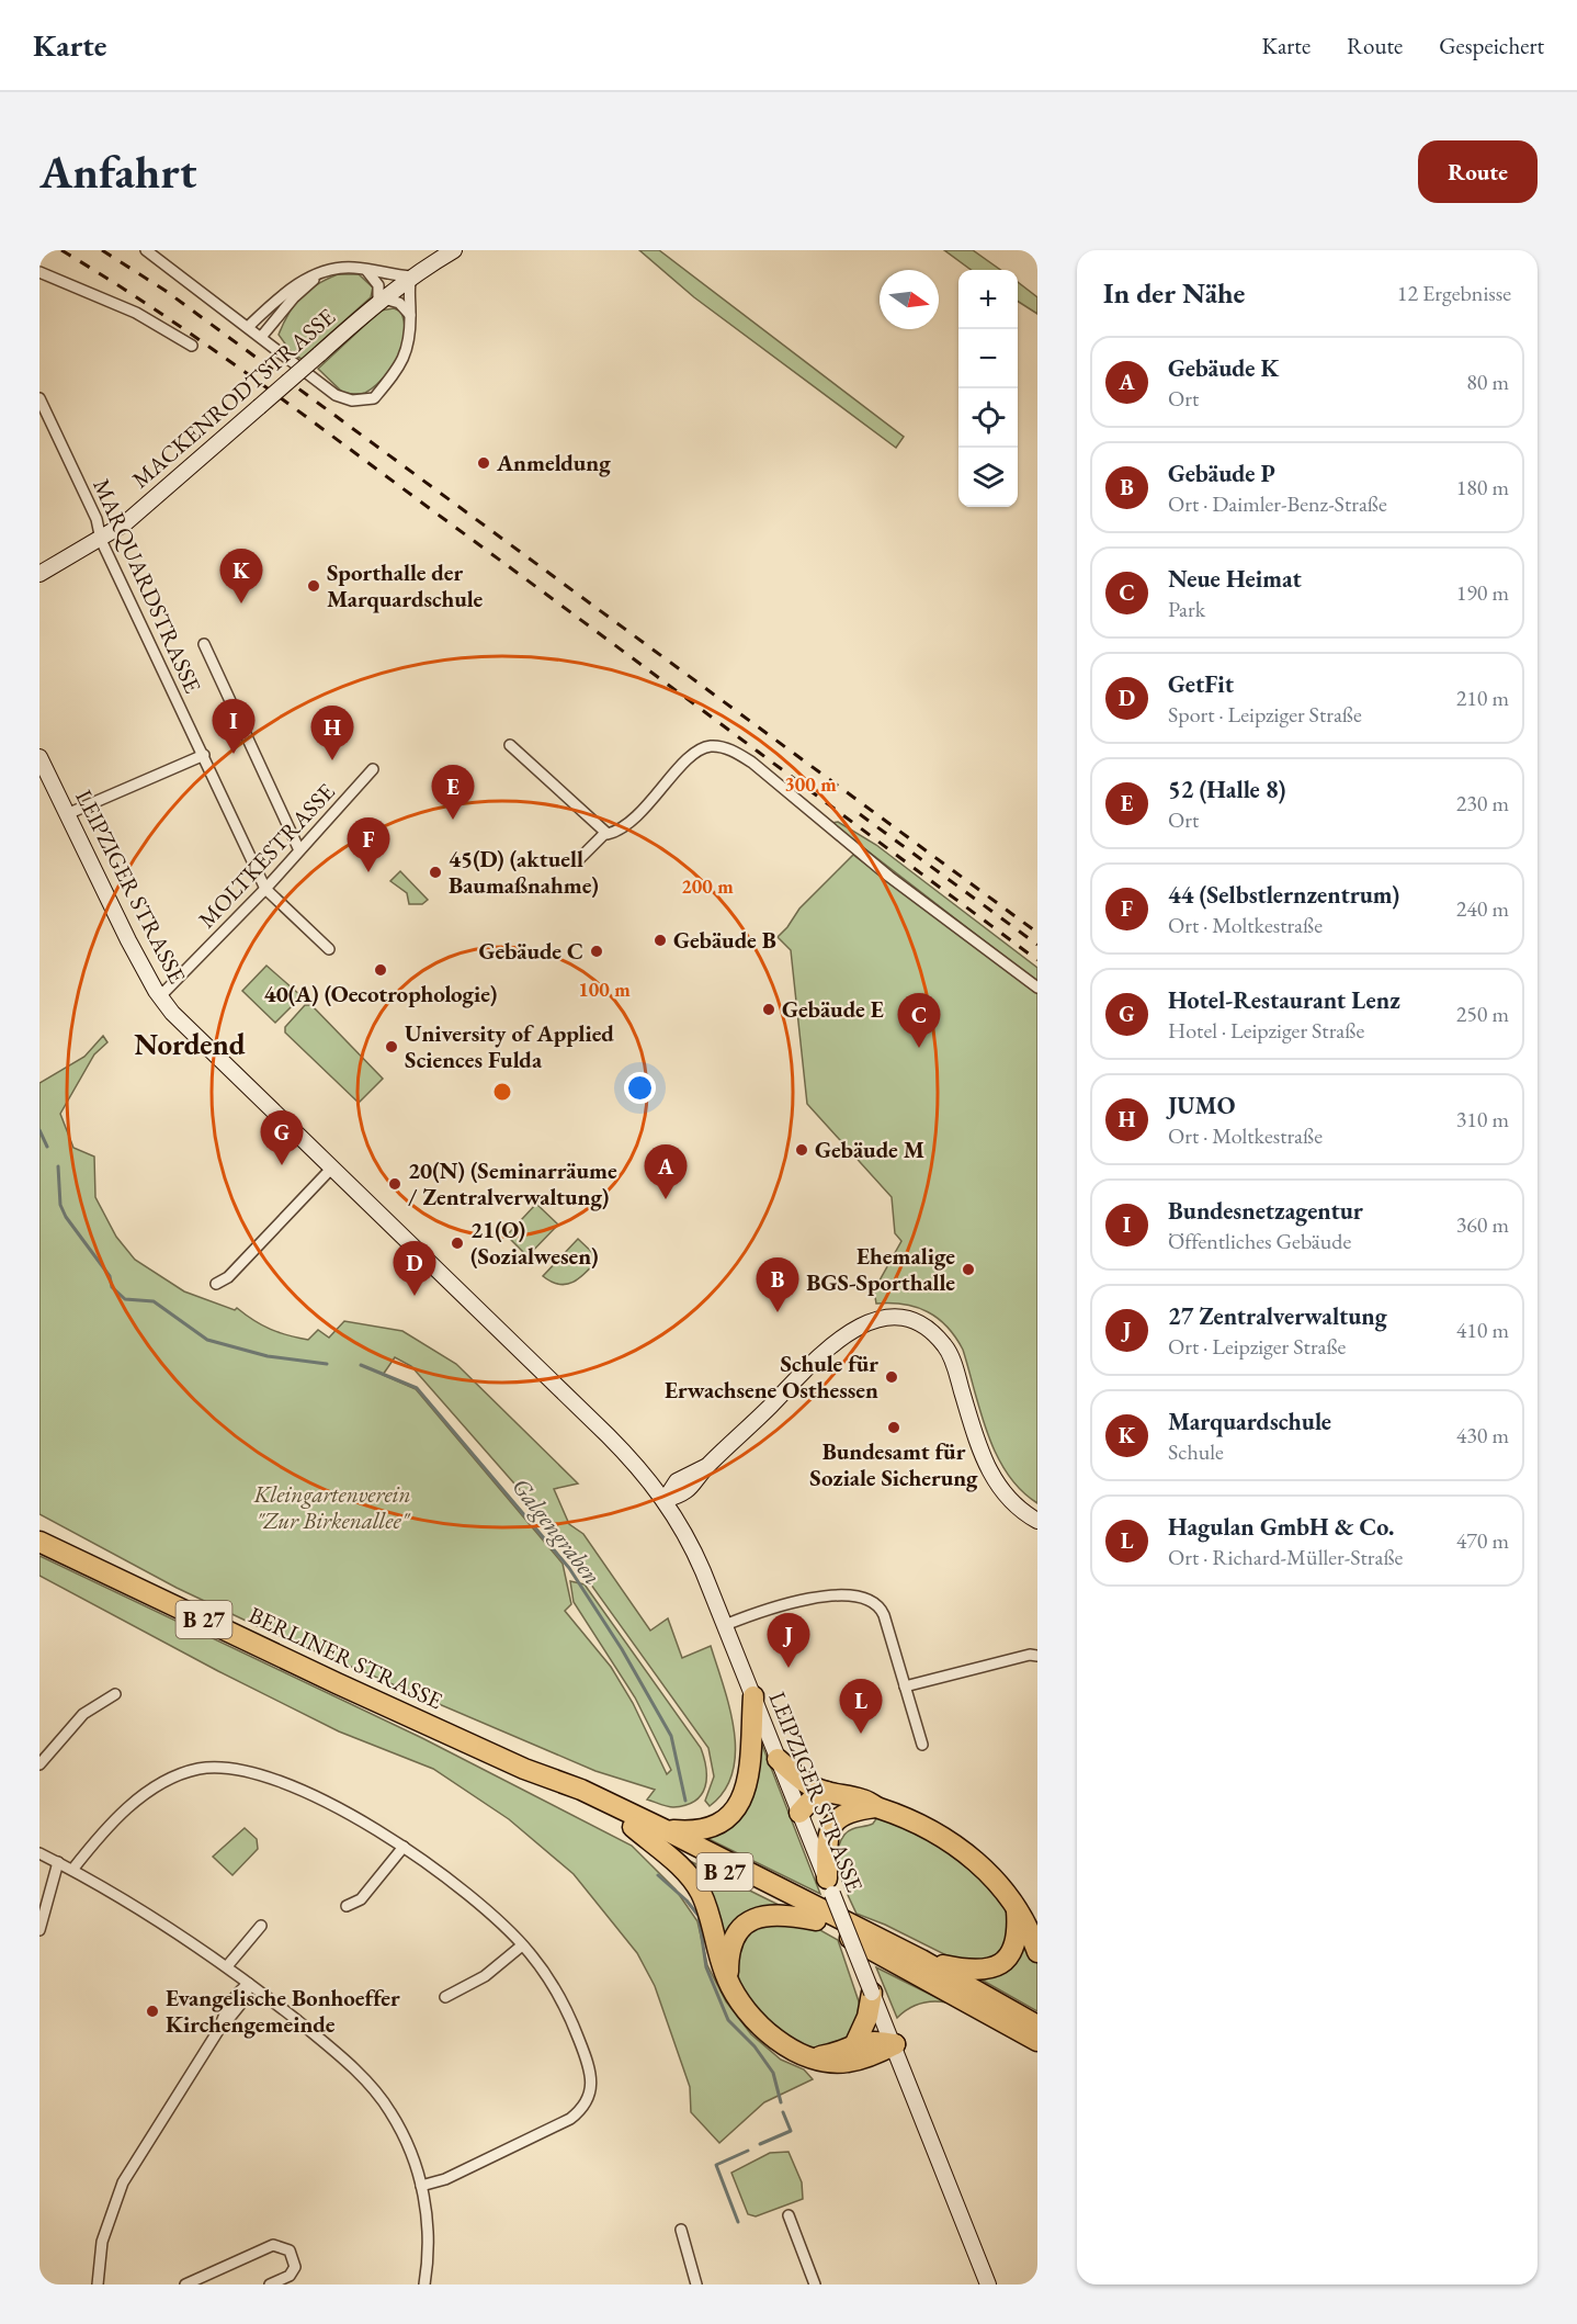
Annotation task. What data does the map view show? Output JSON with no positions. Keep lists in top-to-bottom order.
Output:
{
  "streets": {
    "highway": ["B 27", "BERLINER STRASSE"],
    "main road": ["MACKENRODTSTRASSE", "LEIPZIGER STRASSE"],
    "street": ["MARQUARDSTRASSE", "MOLTKESTRASSE"]
  },
  "crossings": [
    ["MACKENRODTSTRASSE", "MARQUARDSTRASSE"],
    ["MARQUARDSTRASSE", "MOLTKESTRASSE"],
    ["MOLTKESTRASSE", "LEIPZIGER STRASSE"],
    ["B 27", "BERLINER STRASSE"]
  ],
  "districts": ["Nordend"],
  "water": ["Galgengraben"],
  "parks": ["Kleingartenverein \"Zur Birkenallee\""],
  "places": [
    "Anmeldung",
    "Sporthalle der Marquardschule",
    "45(D) (aktuell Baumaßnahme)",
    "Gebäude B",
    "Gebäude C",
    "40(A) (Oecotrophologie)",
    "Gebäude E",
    "University of Applied Sciences Fulda",
    "Gebäude M",
    "20(N) (Seminarräume / Zentralverwaltung)",
    "21(O) (Sozialwesen)",
    "Ehemalige BGS-Sporthalle",
    "Schule für Erwachsene Osthessen",
    "Bundesamt für Soziale Sicherung",
    "Evangelische Bonhoeffer Kirchengemeinde"
  ],
  "north": "right",
  "page": {
    "header": "Karte",
    "nav": ["Karte", "Route", "Gespeichert"],
    "buttons": "Route",
    "title": "Anfahrt",
    "heading": ["In der Nähe", "12 Ergebnisse"],
    "map_buttons": ["+", "−"],
    "list": [
      {
        "mark": "A",
        "name": "Gebäude K",
        "note": "Ort",
        "value": "80 m"
      },
      {
        "mark": "B",
        "name": "Gebäude P",
        "note": "Ort · Daimler-Benz-Straße",
        "value": "180 m"
      },
      {
        "mark": "C",
        "name": "Neue Heimat",
        "note": "Park",
        "value": "190 m"
      },
      {
        "mark": "D",
        "name": "GetFit",
        "note": "Sport · Leipziger Straße",
        "value": "210 m"
      },
      {
        "mark": "E",
        "name": "52 (Halle 8)",
        "note": "Ort",
        "value": "230 m"
      },
      {
        "mark": "F",
        "name": "44 (Selbstlernzentrum)",
        "note": "Ort · Moltkestraße",
        "value": "240 m"
      },
      {
        "mark": "G",
        "name": "Hotel-Restaurant Lenz",
        "note": "Hotel · Leipziger Straße",
        "value": "250 m"
      },
      {
        "mark": "H",
        "name": "JUMO",
        "note": "Ort · Moltkestraße",
        "value": "310 m"
      },
      {
        "mark": "I",
        "name": "Bundesnetzagentur",
        "note": "Öffentliches Gebäude",
        "value": "360 m"
      },
      {
        "mark": "J",
        "name": "27 Zentralverwaltung",
        "note": "Ort · Leipziger Straße",
        "value": "410 m"
      },
      {
        "mark": "K",
        "name": "Marquardschule",
        "note": "Schule",
        "value": "430 m"
      },
      {
        "mark": "L",
        "name": "Hagulan GmbH & Co.",
        "note": "Ort · Richard-Müller-Straße",
        "value": "470 m"
      }
    ],
    "pins": [
      "K",
      "I",
      "H",
      "E",
      "F",
      "C",
      "G",
      "A",
      "D",
      "B",
      "J",
      "L"
    ]
  },
  "rings": ["300 m", "200 m", "100 m"]
}
